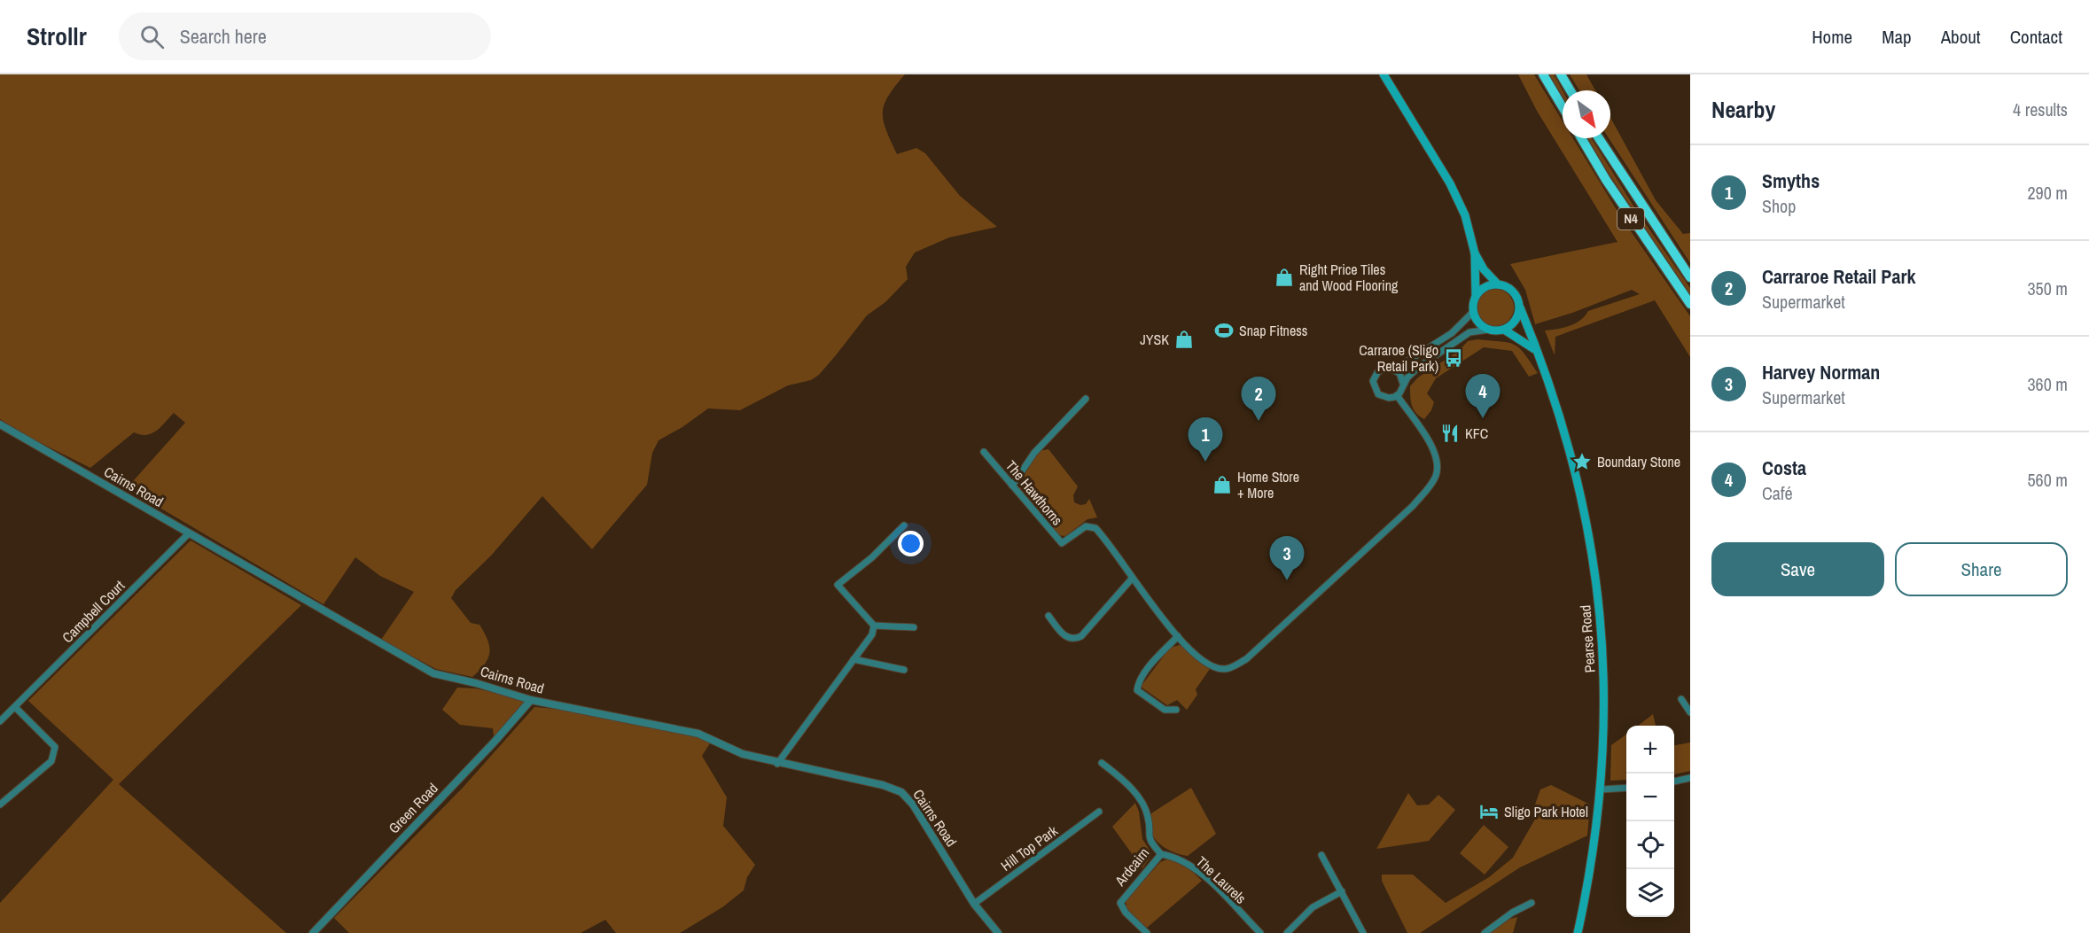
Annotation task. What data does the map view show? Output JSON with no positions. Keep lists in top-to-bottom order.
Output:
{
  "streets": {
    "highway": ["N4"],
    "main road": ["Pearse Road"],
    "street": [
      "Cairns Road",
      "The Hawthorns",
      "Campbell Court",
      "Green Road",
      "Hill Top Park",
      "Ardcairn",
      "The Laurels"
    ]
  },
  "crossings": [
    ["Cairns Road", "Campbell Court"],
    ["Cairns Road", "Green Road"],
    ["Cairns Road", "Hill Top Park"],
    ["Ardcairn", "The Laurels"]
  ],
  "places": {
    "shop": ["Right Price Tiles and Wood Flooring", "JYSK", "Home Store + More"],
    "sports": ["Snap Fitness"],
    "bus stop": ["Carraroe (Sligo Retail Park)"],
    "restaurant": ["KFC"],
    "place": ["Boundary Stone"],
    "hotel": ["Sligo Park Hotel"]
  },
  "north": "bottom right",
  "page": {
    "header": "Strollr",
    "search": "Search here",
    "nav": [
      "Home",
      "Map",
      "About",
      "Contact"
    ],
    "heading": ["Nearby", "4 results"],
    "list": [
      {
        "mark": "1",
        "name": "Smyths",
        "note": "Shop",
        "value": "290 m"
      },
      {
        "mark": "2",
        "name": "Carraroe Retail Park",
        "note": "Supermarket",
        "value": "350 m"
      },
      {
        "mark": "3",
        "name": "Harvey Norman",
        "note": "Supermarket",
        "value": "360 m"
      },
      {
        "mark": "4",
        "name": "Costa",
        "note": "Café",
        "value": "560 m"
      }
    ],
    "pins": [
      "4",
      "2",
      "1",
      "3"
    ],
    "buttons": ["Save", "Share"],
    "map_buttons": ["+", "−"]
  }
}
